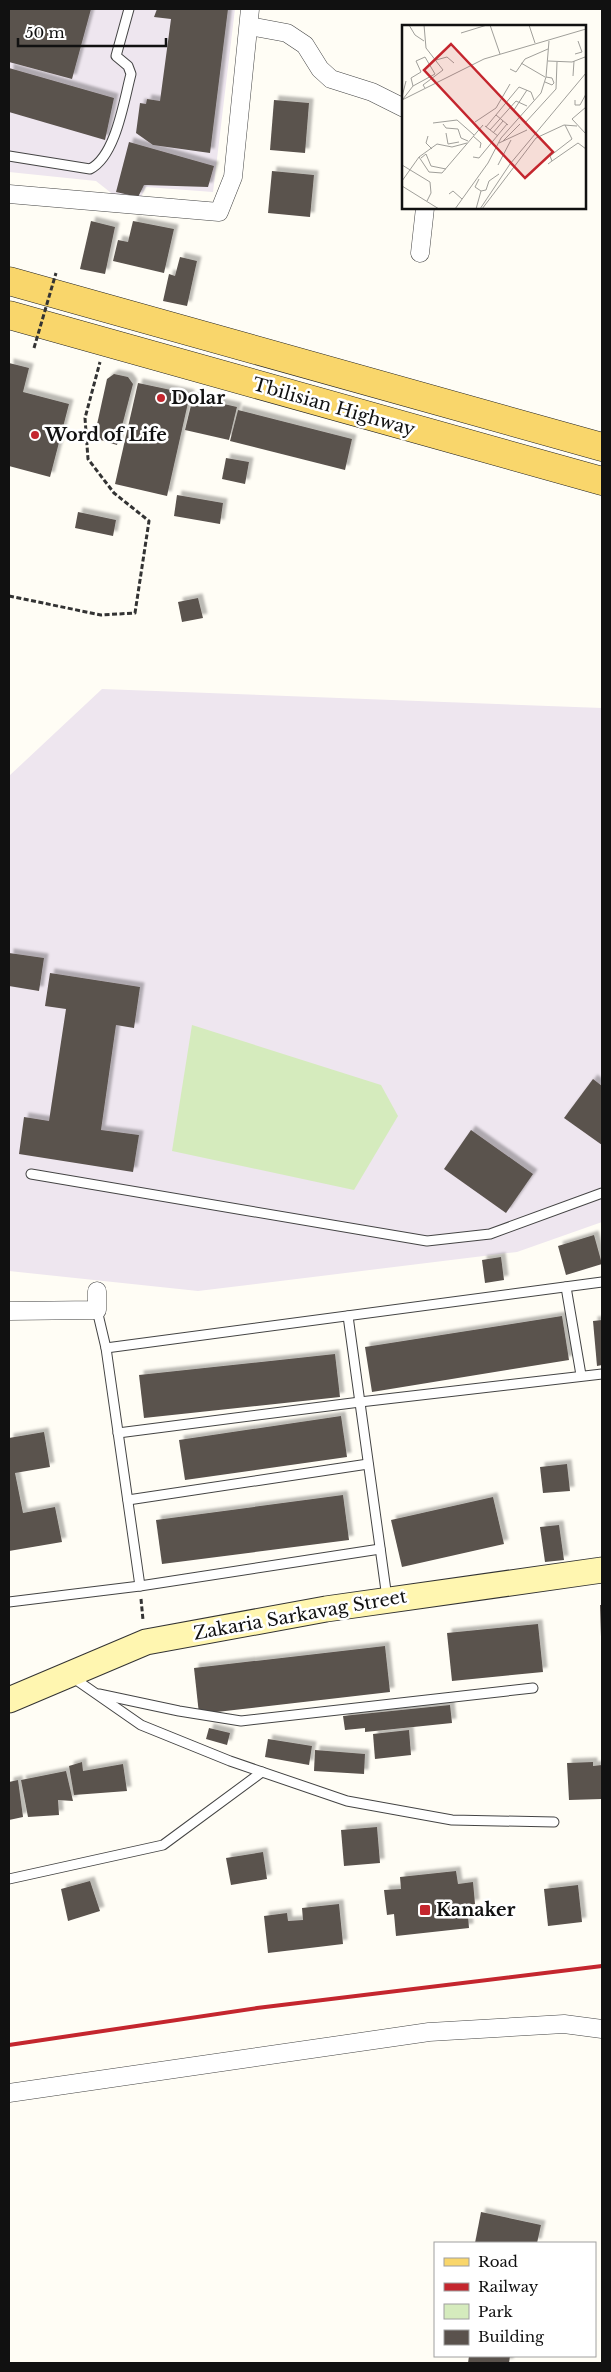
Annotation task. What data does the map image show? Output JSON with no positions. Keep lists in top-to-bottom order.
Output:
{
  "streets": {
    "main road": ["Tbilisian Highway", "Zakaria Sarkavag Street"]
  },
  "places": {
    "other": ["Dolar", "Word of Life"],
    "transit": ["Kanaker"]
  },
  "legend": [
    "Road",
    "Railway",
    "Park",
    "Building"
  ],
  "scale_bar": "50 m"
}
